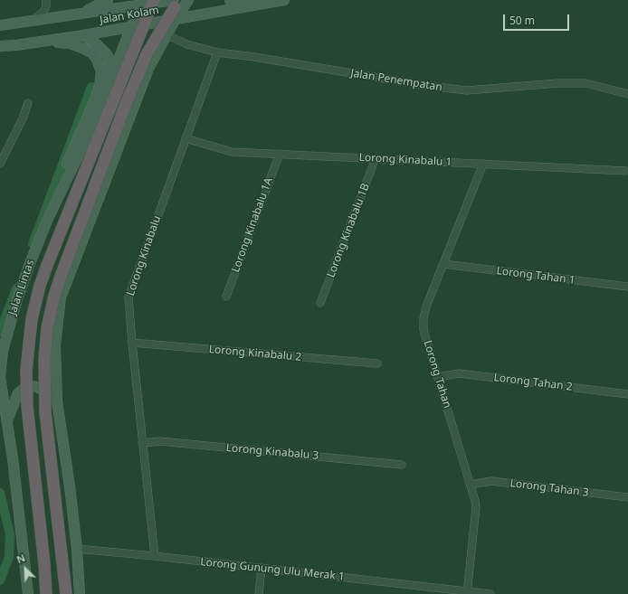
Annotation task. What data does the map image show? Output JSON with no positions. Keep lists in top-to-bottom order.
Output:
{
  "streets": {
    "highway": ["Jalan Lintas"],
    "main road": ["Jalan Kolam"],
    "street": [
      "Jalan Penempatan",
      "Lorong Kinabalu 1",
      "Lorong Kinabalu 1A",
      "Lorong Kinabalu 1B",
      "Lorong Kinabalu",
      "Lorong Tahan 1",
      "Lorong Kinabalu 2",
      "Lorong Tahan",
      "Lorong Tahan 2",
      "Lorong Kinabalu 3",
      "Lorong Tahan 3",
      "Lorong Gunung Ulu Merak 1"
    ]
  },
  "crossings": [
    ["Jalan Kolam", "Jalan Lintas"],
    ["Jalan Penempatan", "Lorong Kinabalu"],
    ["Lorong Kinabalu 1", "Lorong Kinabalu 1A"],
    ["Lorong Kinabalu 1", "Lorong Kinabalu 1B"],
    ["Lorong Kinabalu 1", "Lorong Kinabalu"],
    ["Lorong Kinabalu 1", "Lorong Tahan"],
    ["Lorong Kinabalu", "Lorong Kinabalu 2"],
    ["Lorong Kinabalu", "Lorong Kinabalu 3"],
    ["Lorong Kinabalu", "Lorong Gunung Ulu Merak 1"],
    ["Lorong Tahan 1", "Lorong Tahan"],
    ["Lorong Tahan", "Lorong Tahan 2"],
    ["Lorong Tahan", "Lorong Tahan 3"],
    ["Lorong Tahan", "Lorong Gunung Ulu Merak 1"]
  ],
  "scale_bar": "50 m",
  "north": "top left"
}
